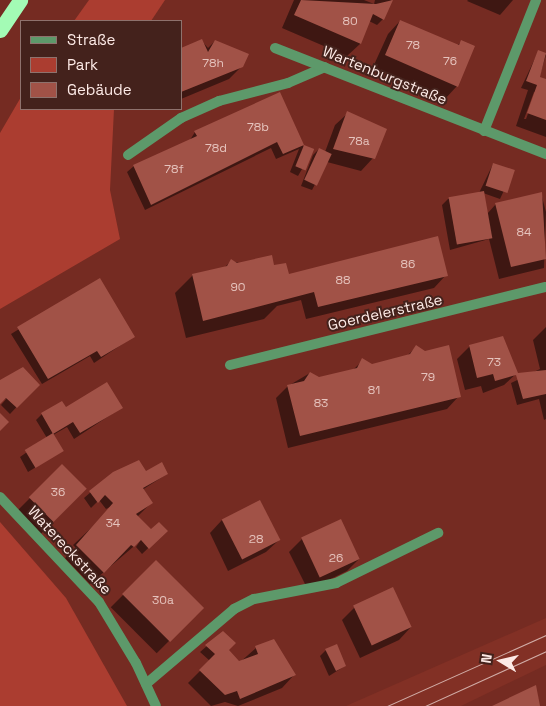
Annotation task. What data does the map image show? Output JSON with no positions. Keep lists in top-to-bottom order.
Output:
{
  "streets": {
    "street": ["Wartenburgstraße", "Goerdelerstraße", "Watereckstraße"]
  },
  "house_numbers": [
    "80",
    "78",
    "76",
    "78h",
    "78b",
    "78a",
    "78d",
    "78f",
    "84",
    "86",
    "88",
    "90",
    "73",
    "79",
    "81",
    "83",
    "36",
    "34",
    "28",
    "26",
    "30a"
  ],
  "legend": ["Straße", "Park", "Gebäude"],
  "north": "left"
}
